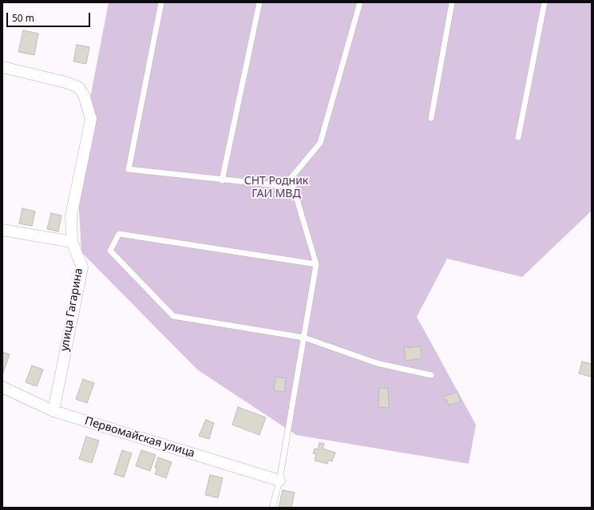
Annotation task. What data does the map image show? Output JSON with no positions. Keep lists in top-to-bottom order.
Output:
{
  "streets": {
    "street": ["улица Гагарина", "Первомайская улица"]
  },
  "crossings": [
    ["улица Гагарина", "Первомайская улица"]
  ],
  "parks": ["СНТ Родник ГАИ МВД"],
  "scale_bar": "50 m"
}
